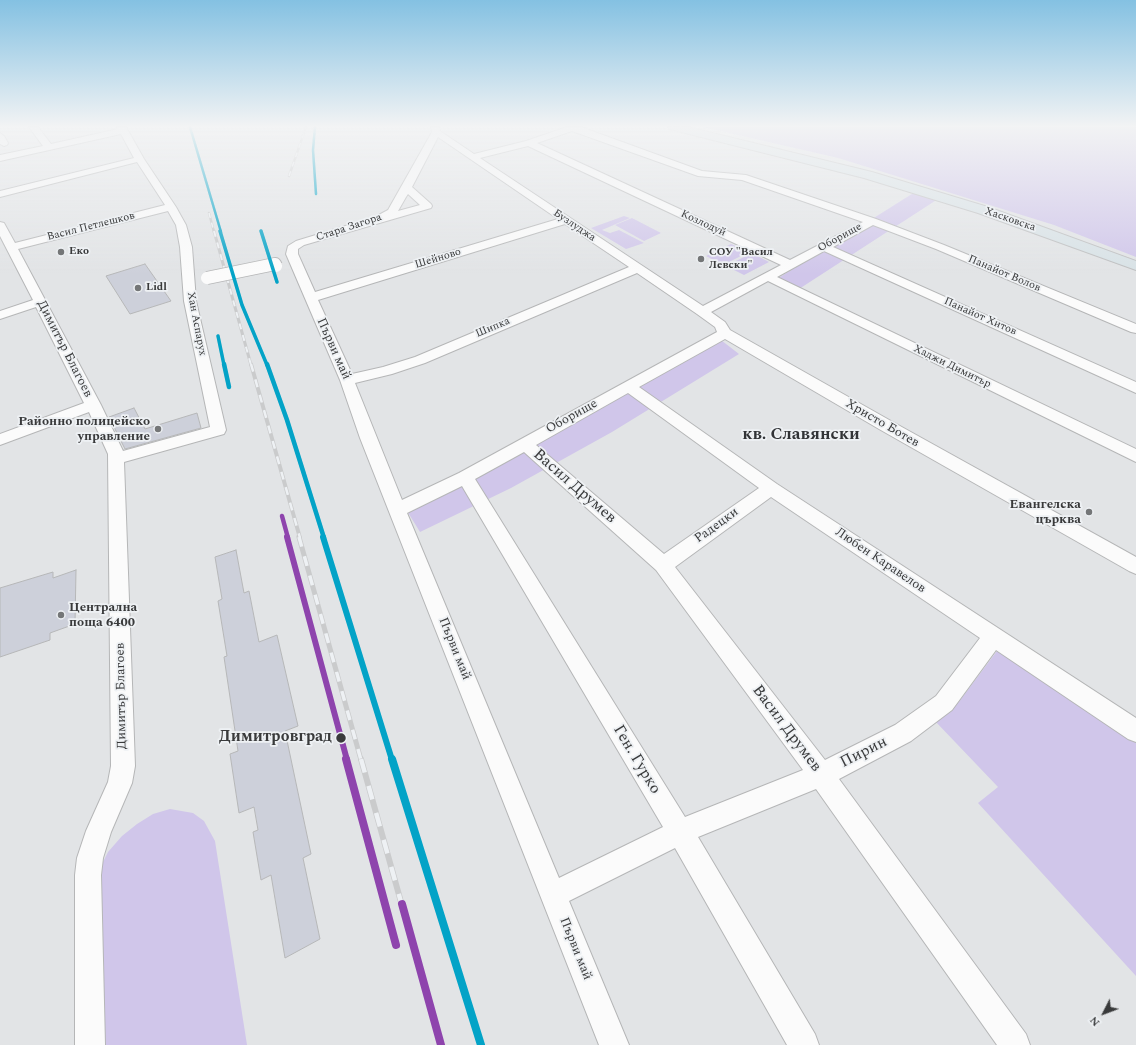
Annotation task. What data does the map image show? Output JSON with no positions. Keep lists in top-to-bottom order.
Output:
{
  "streets": {
    "main road": ["Хасковска"],
    "street": [
      "Козлодуй",
      "Бузлуджа",
      "Васил Петлешков",
      "Стара Загора",
      "Оборище",
      "Шейново",
      "Панайот Волов",
      "Панайот Хитов",
      "Хан Аспарух",
      "Шипка",
      "Димитър Благоев",
      "Първи май",
      "Хаджи Димитър",
      "Христо Ботев",
      "Васил Друмев",
      "Радецки",
      "Любен Каравелов",
      "Пирин",
      "Ген. Гурко"
    ]
  },
  "crossings": [
    ["Козлодуй", "Оборище"],
    ["Бузлуджа", "Шейново"],
    ["Бузлуджа", "Шипка"],
    ["Бузлуджа", "Христо Ботев"],
    ["Васил Петлешков", "Хан Аспарух"],
    ["Васил Петлешков", "Димитър Благоев"],
    ["Стара Загора", "Първи май"],
    ["Оборище", "Панайот Волов"],
    ["Оборище", "Панайот Хитов"],
    ["Оборище", "Първи май"],
    ["Оборище", "Хаджи Димитър"],
    ["Оборище", "Христо Ботев"],
    ["Оборище", "Васил Друмев"],
    ["Оборище", "Любен Каравелов"],
    ["Оборище", "Ген. Гурко"],
    ["Шейново", "Първи май"],
    ["Хан Аспарух", "Димитър Благоев"],
    ["Шипка", "Първи май"],
    ["Шипка", "Христо Ботев"],
    ["Първи май", "Пирин"],
    ["Васил Друмев", "Радецки"],
    ["Васил Друмев", "Пирин"],
    ["Радецки", "Любен Каравелов"],
    ["Любен Каравелов", "Пирин"],
    ["Пирин", "Ген. Гурко"]
  ],
  "districts": ["кв. Славянски"],
  "places": [
    "Еко",
    "СОУ \"Васил Левски\"",
    "Lidl",
    "Районно полицейско управление",
    "Евангелска църква",
    "Централна поща 6400",
    "Димитровград"
  ],
  "north": "bottom left"
}
